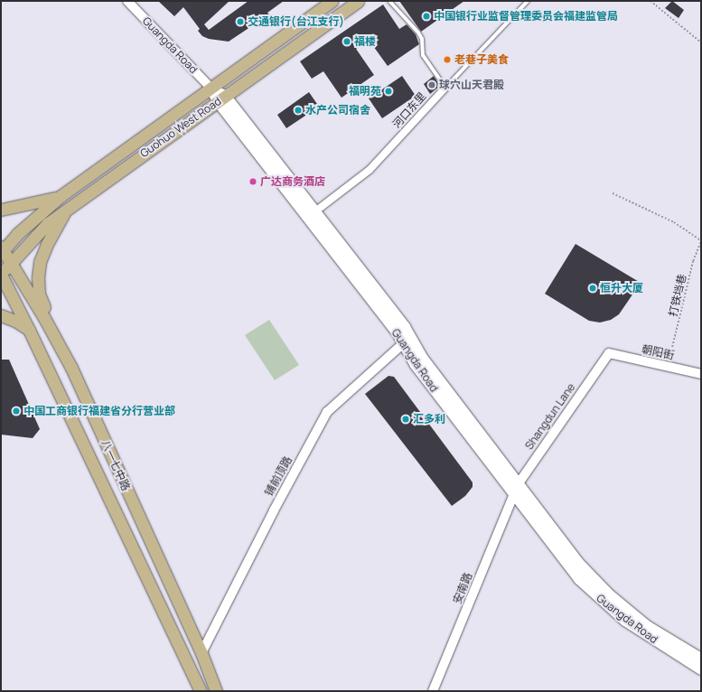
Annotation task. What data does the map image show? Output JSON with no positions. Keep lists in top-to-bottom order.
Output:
{
  "streets": {
    "main road": ["Guangda Road", "Guohuo West Road", "八一七中路"],
    "street": [
      "河口东里",
      "朝阳街",
      "Shangdun Lane",
      "铺前顶路",
      "安南路"
    ],
    "path": ["打铁垱巷"]
  },
  "crossings": [
    ["Guangda Road", "河口东里"],
    ["Guangda Road", "Guohuo West Road"],
    ["Guangda Road", "Shangdun Lane"],
    ["Guangda Road", "铺前顶路"],
    ["Guangda Road", "安南路"],
    ["Guohuo West Road", "八一七中路"],
    ["朝阳街", "Shangdun Lane"],
    ["Shangdun Lane", "安南路"],
    ["八一七中路", "铺前顶路"]
  ],
  "places": [
    "中国银行业监督管理委员会福建监管局",
    "交通银行(台江支行)",
    "福楼",
    "老巷子美食",
    "球穴山天君殿",
    "福明苑",
    "水产公司宿舍",
    "广达商务酒店",
    "恒升大厦",
    "中国工商银行福建省分行营业部",
    "汇多利"
  ]
}
